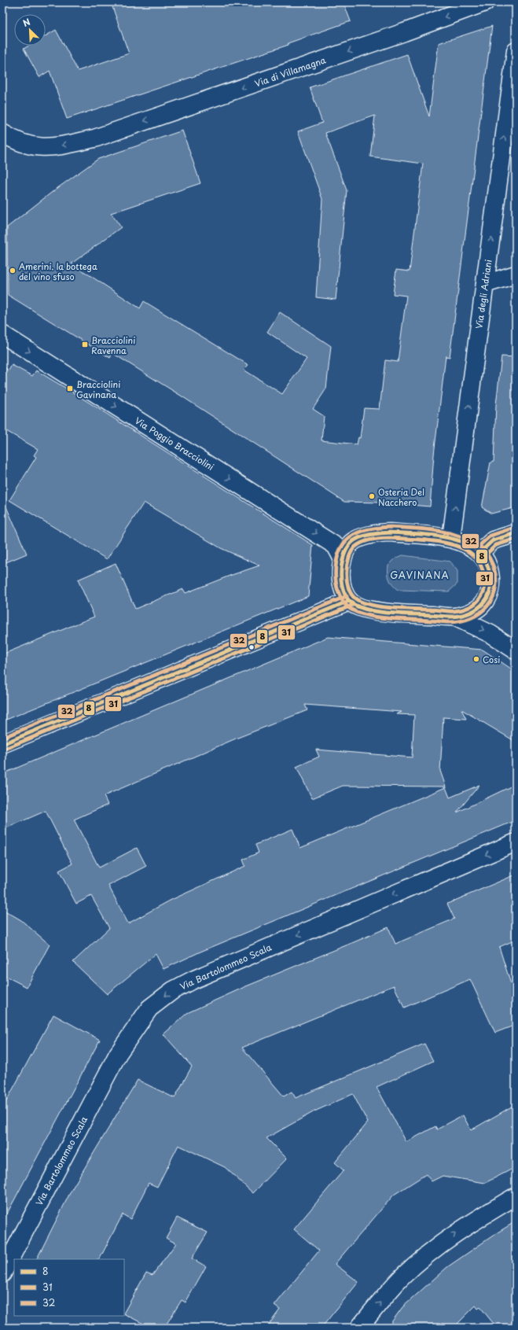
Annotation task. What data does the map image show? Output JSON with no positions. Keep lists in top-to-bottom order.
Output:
{
  "streets": {
    "street": [
      "Via di Villamagna",
      "Via degli Adriani",
      "Via Poggio Bracciolini",
      "Via Bartolommeo Scala"
    ]
  },
  "one_way": [
    "Via di Villamagna",
    "Via degli Adriani",
    "Via Poggio Bracciolini",
    "Via Bartolommeo Scala"
  ],
  "districts": ["GAVINANA"],
  "places": {
    "other": ["Amerini. la bottega del vino sfuso", "Osteria Del Nacchero", "Cosi"],
    "transit": ["Bracciolini Ravenna", "Bracciolini Gavinana"]
  },
  "lines": ["transit line 32", "transit line 8", "transit line 31"],
  "legend": ["8", "31", "32"],
  "north": "top left"
}
